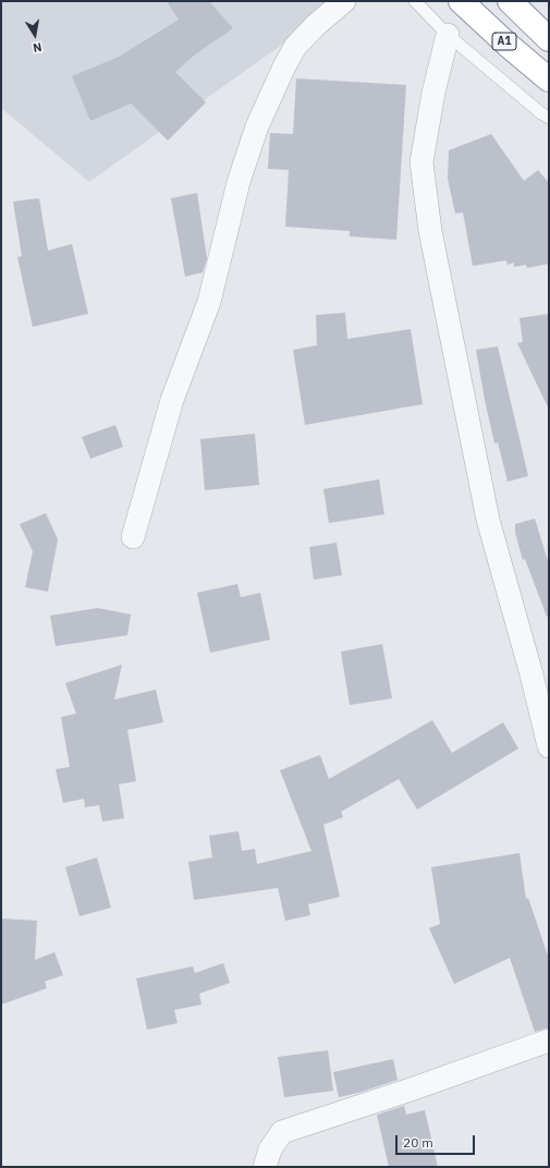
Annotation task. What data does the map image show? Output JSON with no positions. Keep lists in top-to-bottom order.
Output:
{
  "streets": {
    "highway": ["A1"]
  },
  "scale_bar": "20 m",
  "north": "bottom"
}
